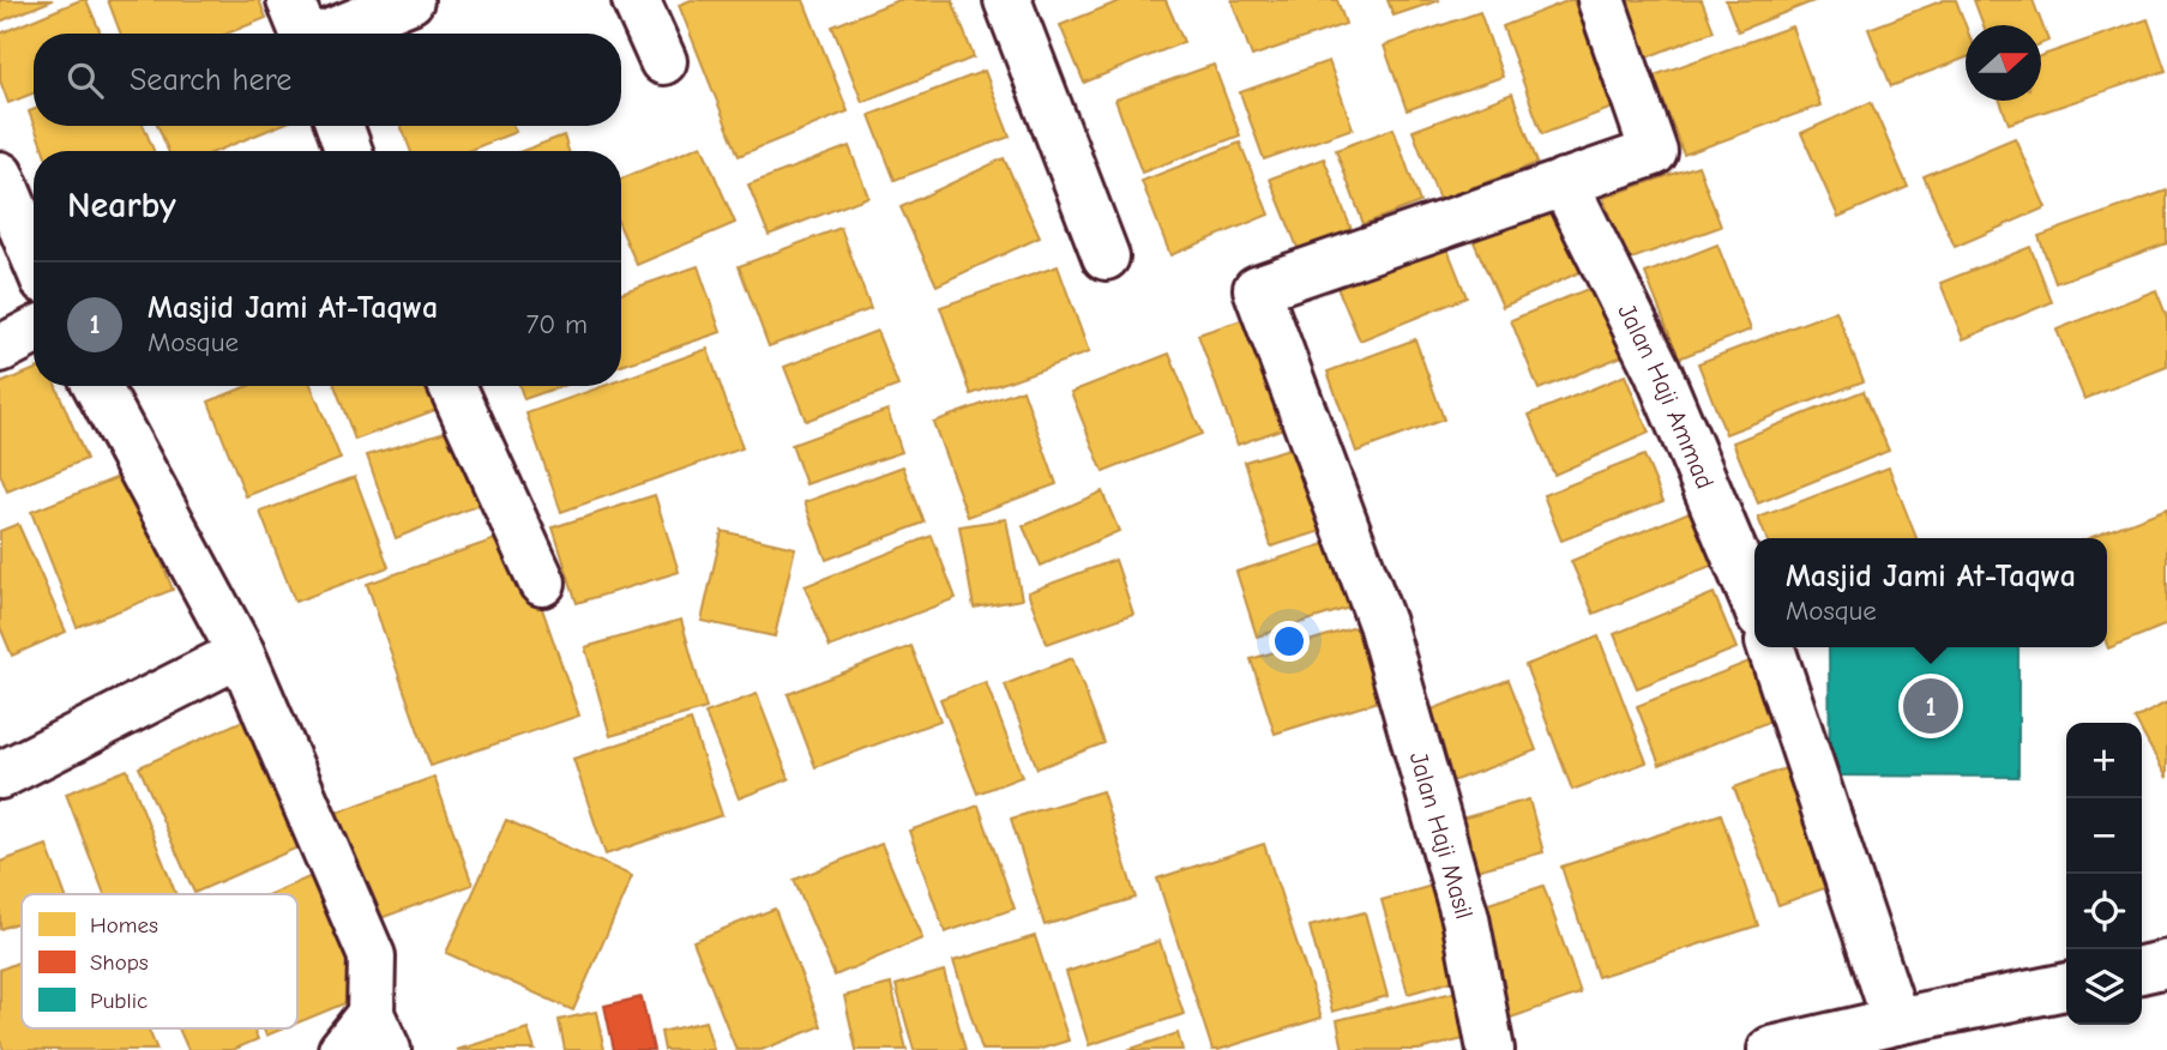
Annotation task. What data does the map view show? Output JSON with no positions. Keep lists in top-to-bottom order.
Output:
{
  "streets": {
    "street": ["Jalan Haji Ammad", "Jalan Haji Masil"]
  },
  "crossings": [
    ["Jalan Haji Ammad", "Jalan Haji Masil"]
  ],
  "legend": ["Homes", "Shops", "Public"],
  "north": "right",
  "page": {
    "search": "Search here",
    "heading": "Nearby",
    "list": [
      {
        "mark": "1",
        "name": "Masjid Jami At-Taqwa",
        "note": "Mosque",
        "value": "70 m"
      }
    ],
    "popup": ["Masjid Jami At-Taqwa", "Mosque"],
    "pins": "1",
    "map_buttons": ["+", "−"]
  }
}
